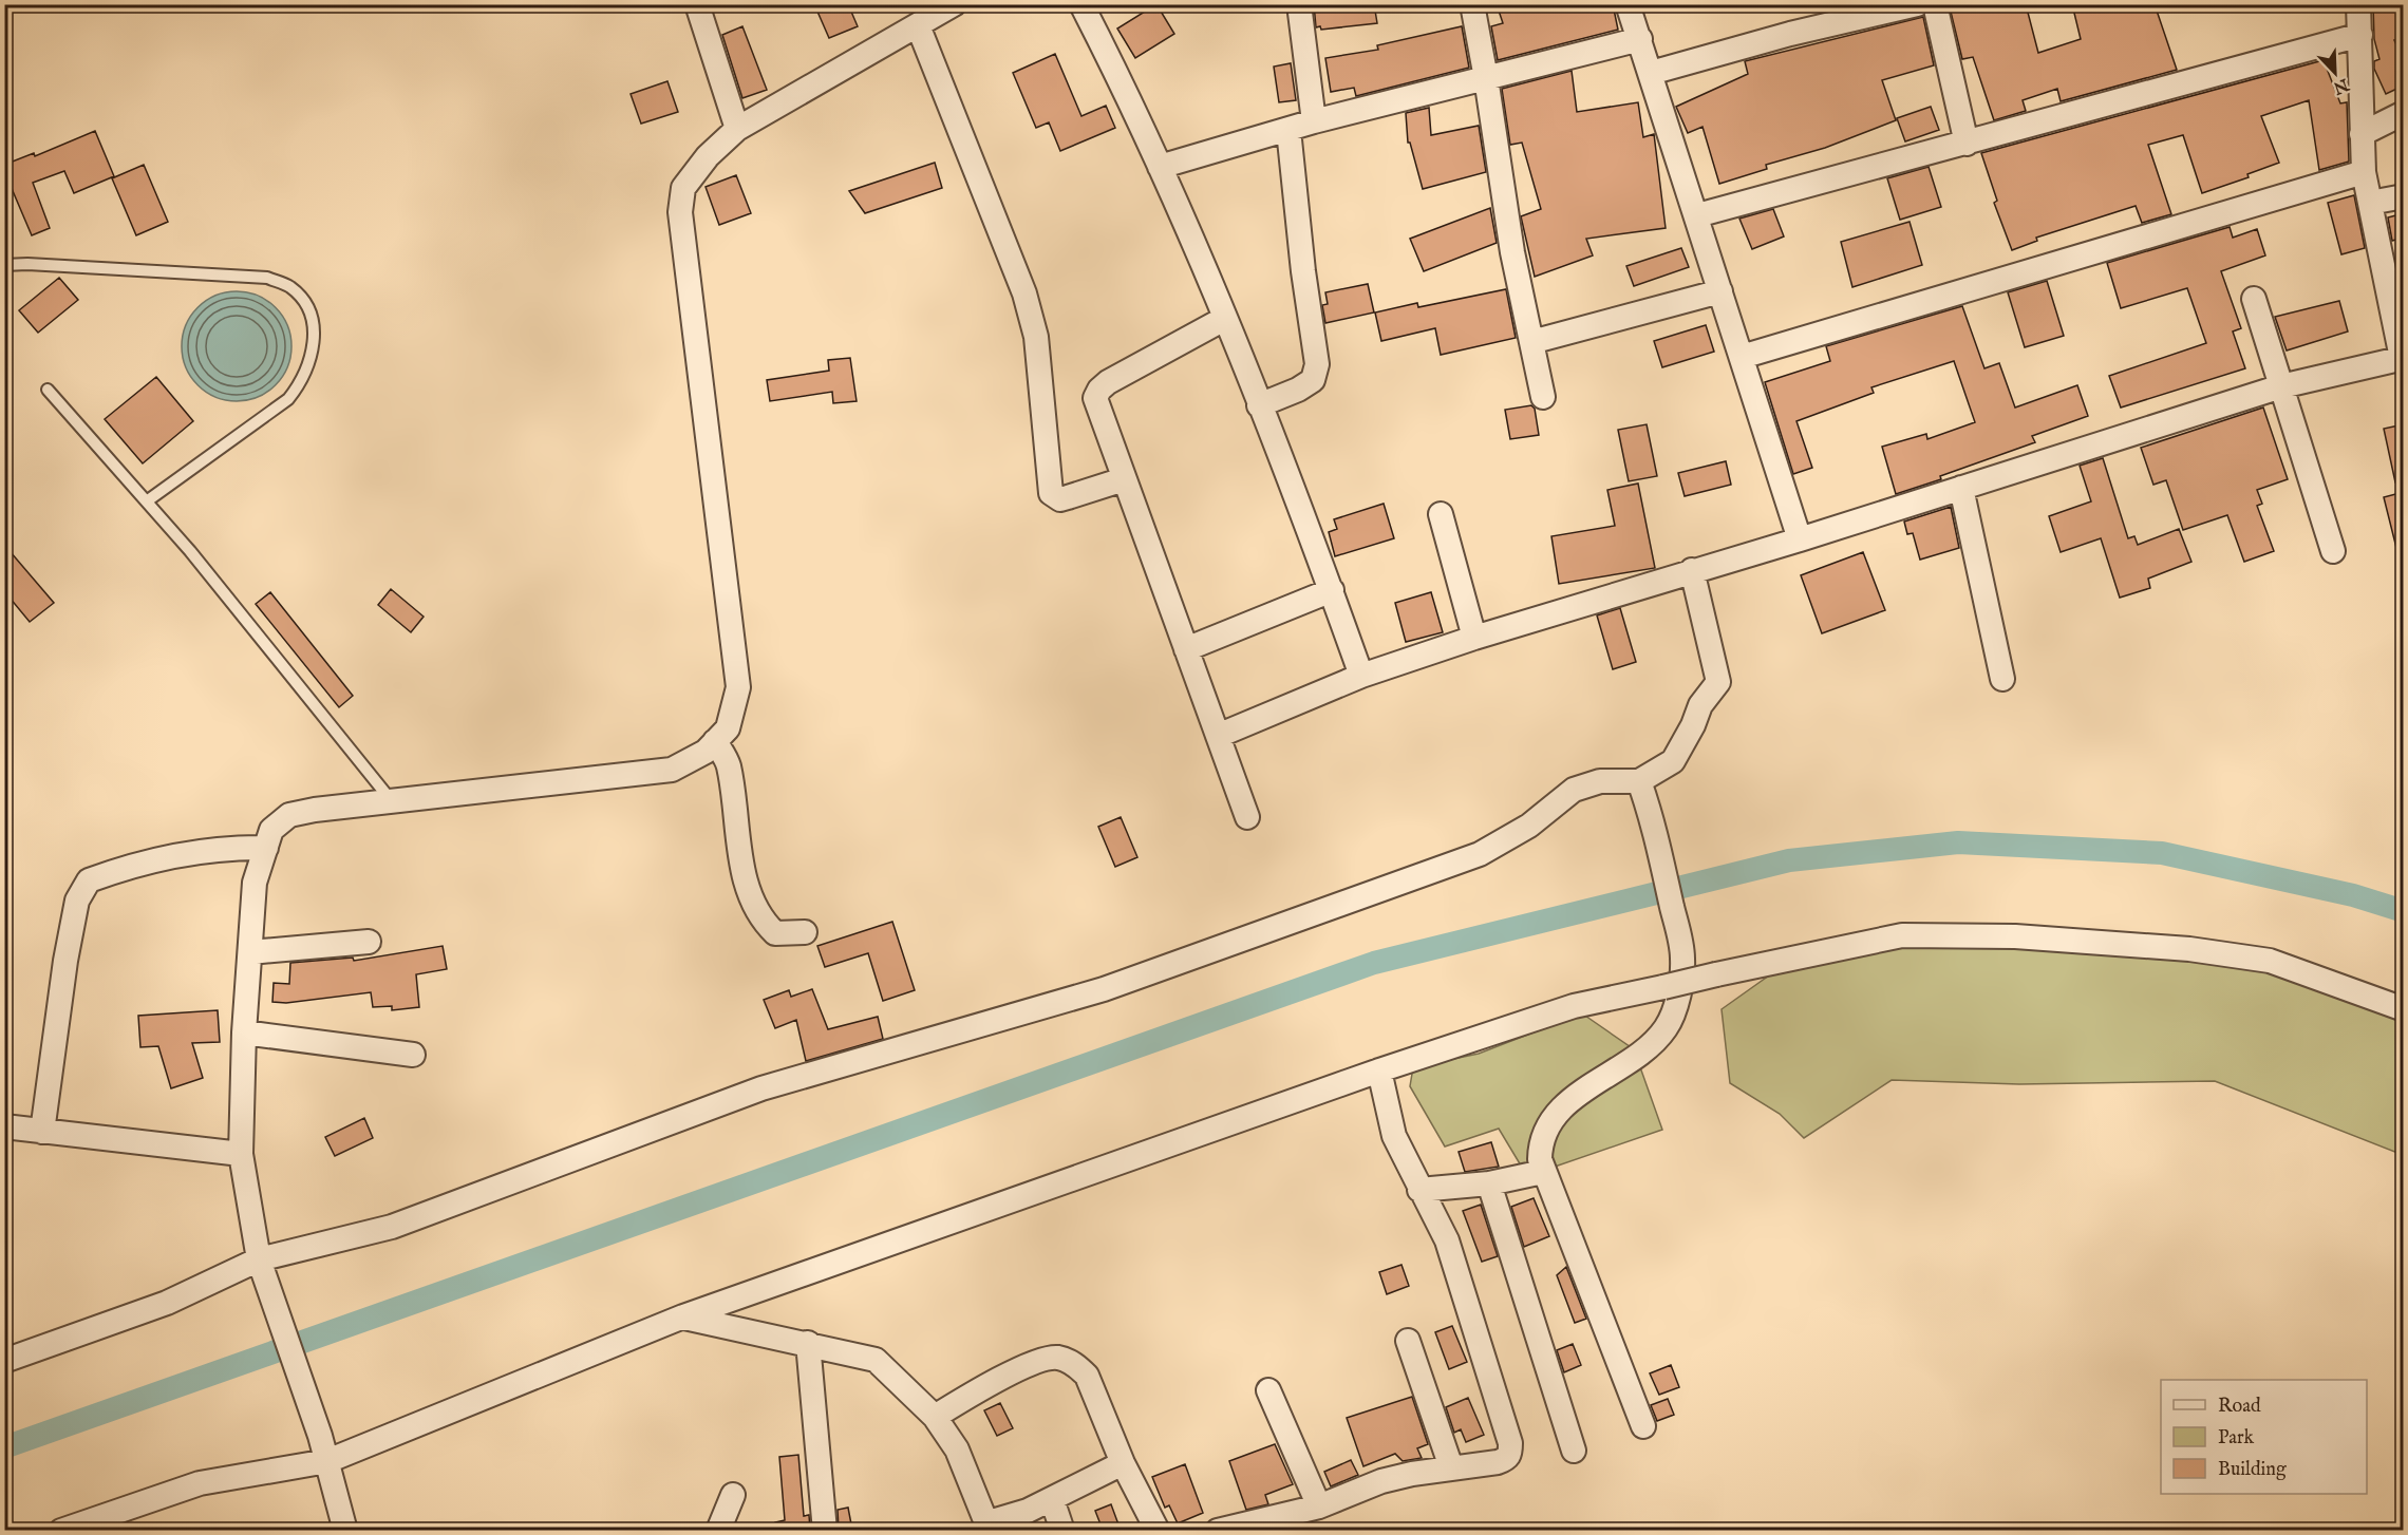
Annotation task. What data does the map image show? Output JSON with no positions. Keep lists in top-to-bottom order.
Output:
{
  "legend": ["Road", "Park", "Building"],
  "north": "bottom right"
}
